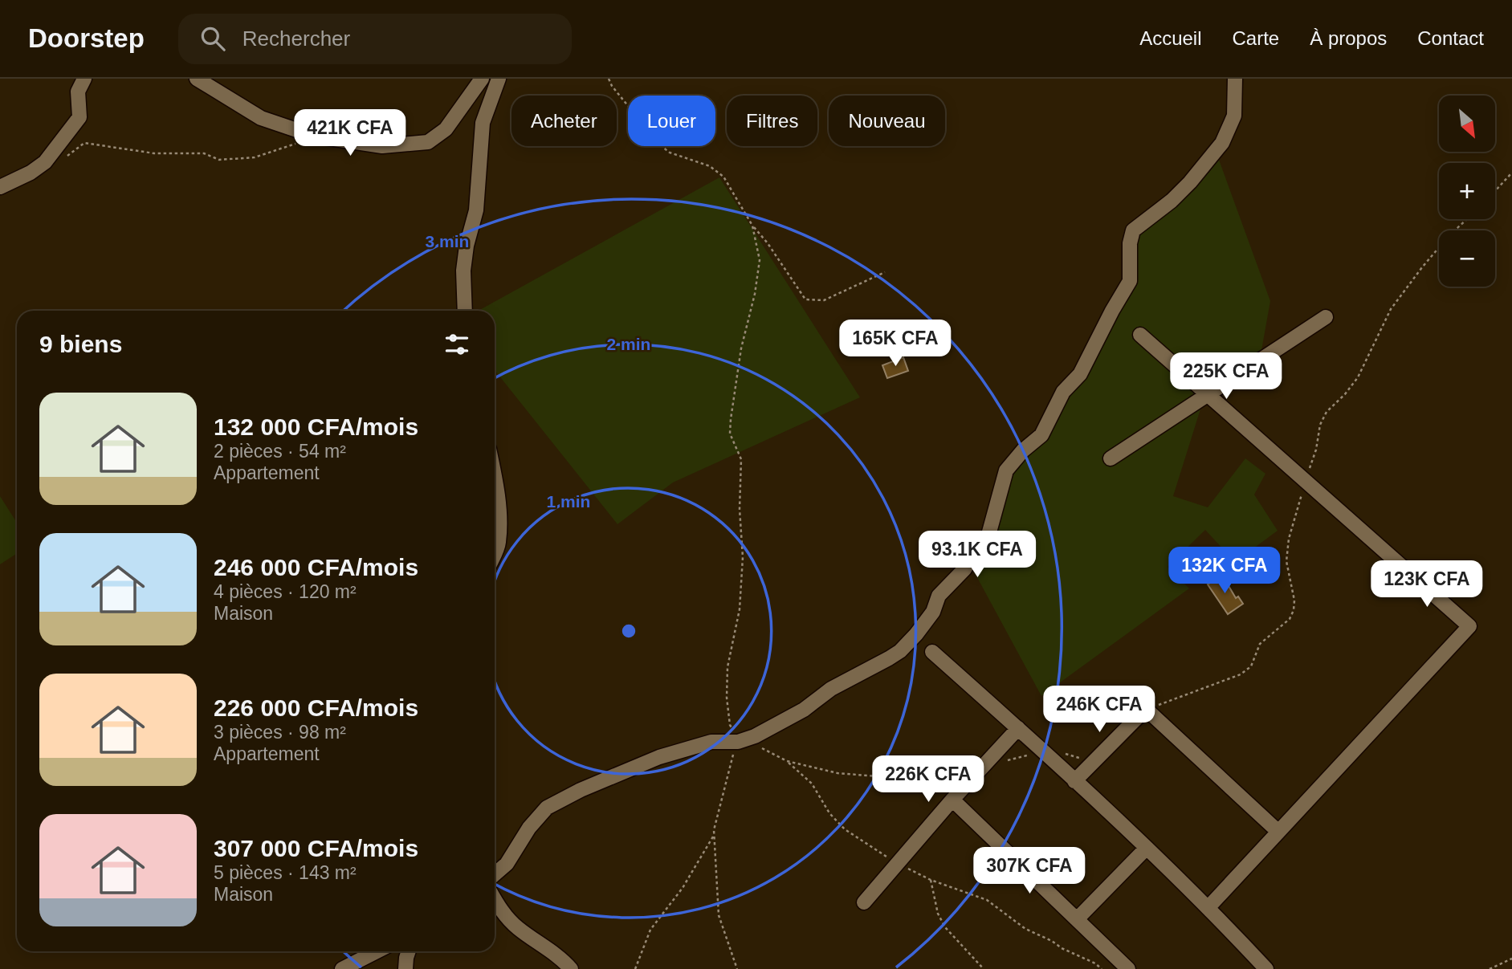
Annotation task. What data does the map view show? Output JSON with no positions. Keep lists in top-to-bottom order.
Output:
{
  "north": "bottom right",
  "page": {
    "header": "Doorstep",
    "search": "Rechercher",
    "nav": [
      "Accueil",
      "Carte",
      "À propos",
      "Contact"
    ],
    "map_buttons": ["+", "−"],
    "chip": [
      "Acheter",
      "Louer",
      "Filtres",
      "Nouveau"
    ],
    "price": [
      "421K CFA",
      "165K CFA",
      "225K CFA",
      "93.1K CFA",
      "132K CFA",
      "123K CFA",
      "246K CFA",
      "226K CFA",
      "307K CFA"
    ],
    "heading": "9 biens",
    "list": [
      {
        "name": "132 000 CFA/mois",
        "note": "2 pièces · 54 m² · Appartement"
      },
      {
        "name": "246 000 CFA/mois",
        "note": "4 pièces · 120 m² · Maison"
      },
      {
        "name": "226 000 CFA/mois",
        "note": "3 pièces · 98 m² · Appartement"
      },
      {
        "name": "307 000 CFA/mois",
        "note": "5 pièces · 143 m² · Maison"
      }
    ]
  },
  "rings": ["3 min", "2 min", "1 min"]
}
